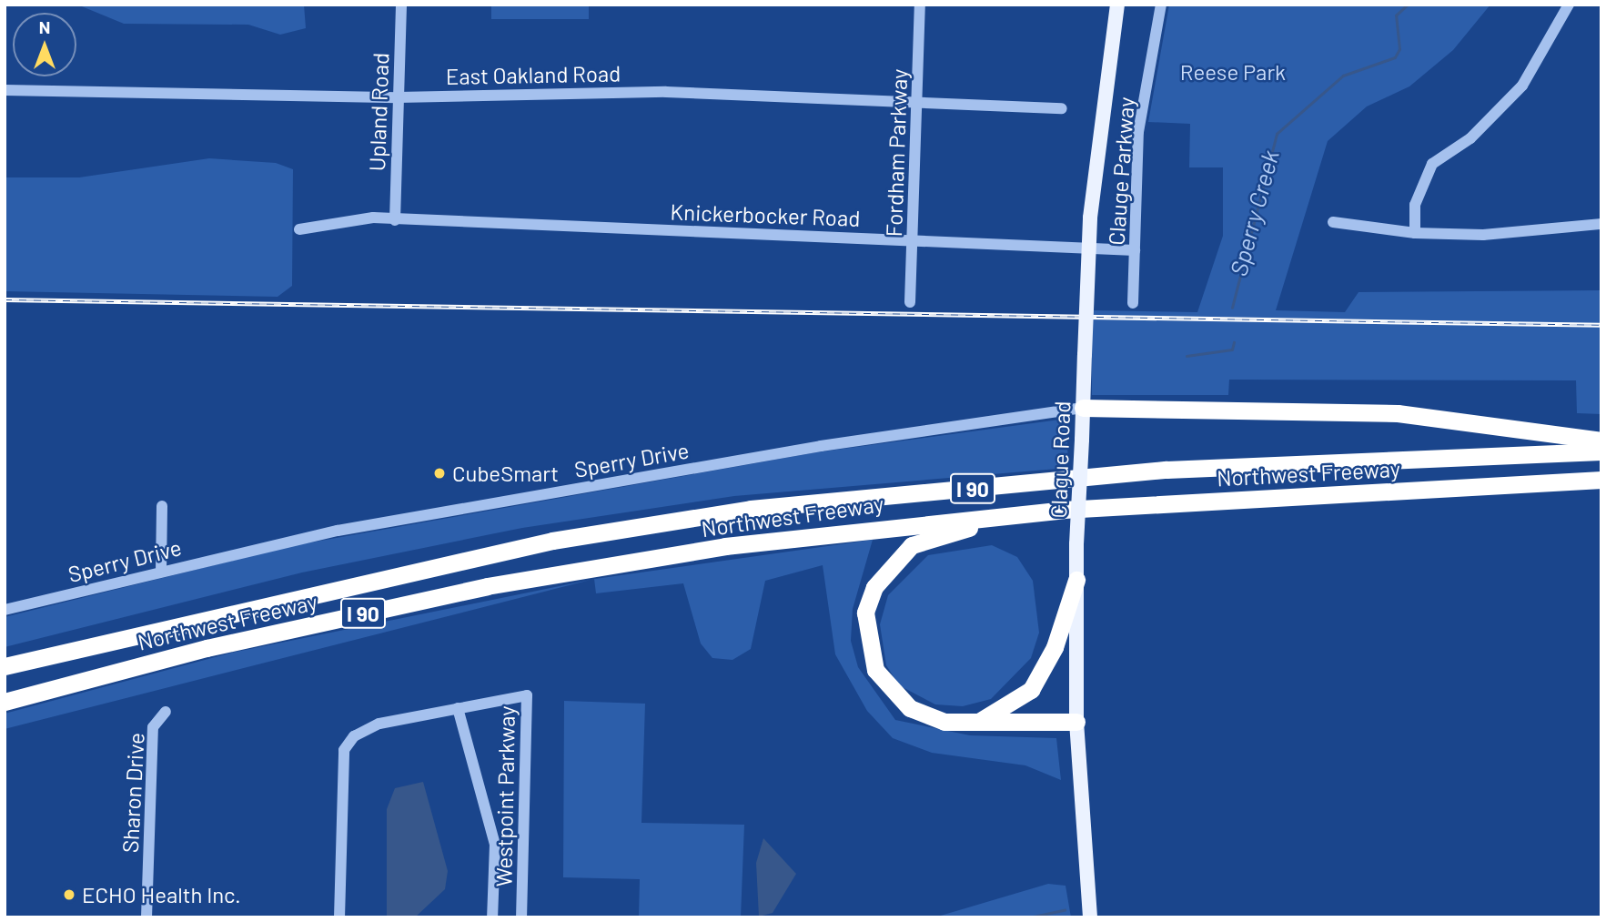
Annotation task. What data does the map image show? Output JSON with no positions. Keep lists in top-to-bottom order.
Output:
{
  "streets": {
    "highway": ["Northwest Freeway", "I 90"],
    "main road": ["Clague Road"],
    "street": [
      "East Oakland Road",
      "Upland Road",
      "Fordham Parkway",
      "Clauge Parkway",
      "Knickerbocker Road",
      "Sperry Drive",
      "Sharon Drive",
      "Westpoint Parkway"
    ]
  },
  "crossings": [
    ["East Oakland Road", "Upland Road"],
    ["East Oakland Road", "Fordham Parkway"],
    ["Upland Road", "Knickerbocker Road"],
    ["Fordham Parkway", "Knickerbocker Road"],
    ["Clauge Parkway", "Knickerbocker Road"],
    ["Sperry Drive", "Clague Road"]
  ],
  "water": ["Sperry Creek"],
  "parks": ["Reese Park"],
  "places": ["CubeSmart", "ECHO Health Inc."],
  "north": "top"
}
